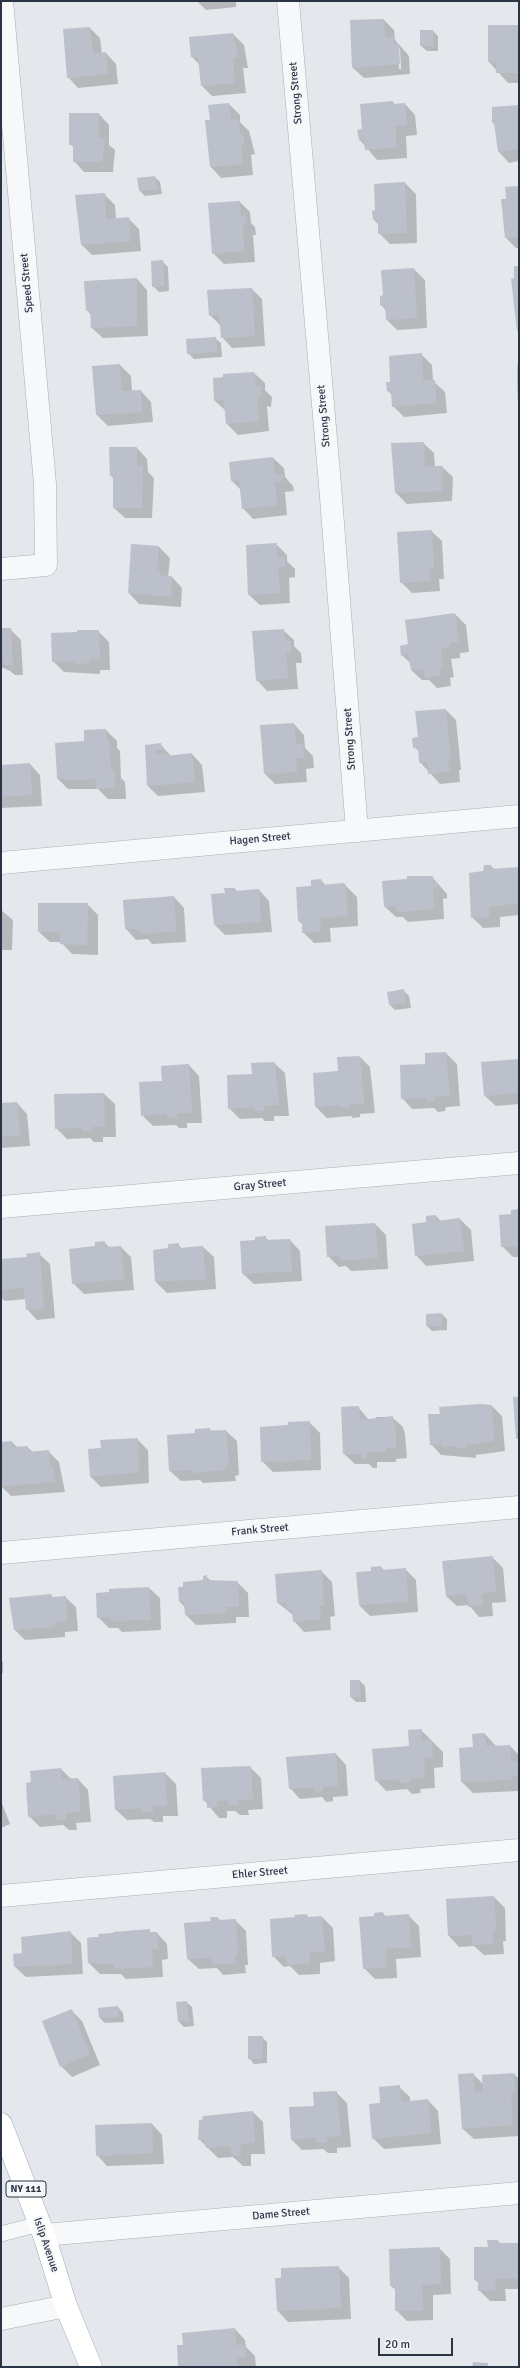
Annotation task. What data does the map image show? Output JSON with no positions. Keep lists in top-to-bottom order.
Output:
{
  "streets": {
    "main road": ["NY 111", "Islip Avenue"],
    "street": [
      "Strong Street",
      "Speed Street",
      "Hagen Street",
      "Gray Street",
      "Frank Street",
      "Ehler Street",
      "Dame Street"
    ]
  },
  "crossings": [
    ["Strong Street", "Hagen Street"],
    ["Dame Street", "Islip Avenue"]
  ],
  "scale_bar": "20 m"
}
